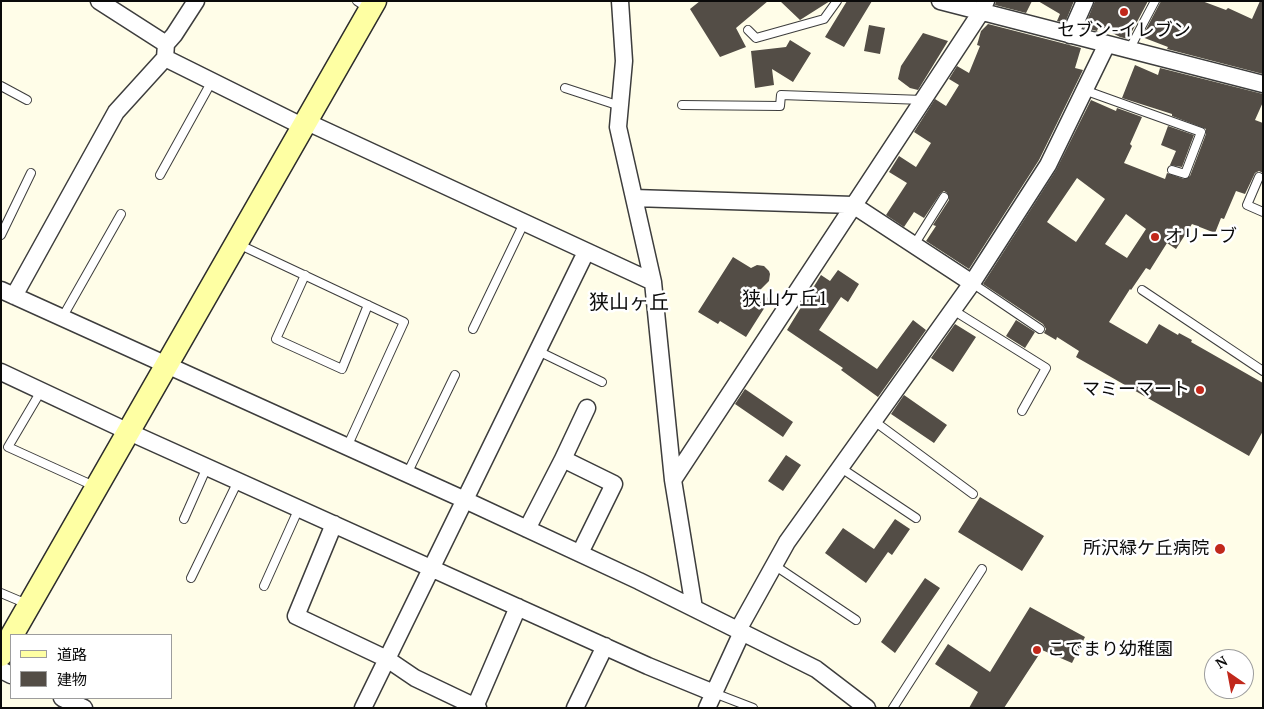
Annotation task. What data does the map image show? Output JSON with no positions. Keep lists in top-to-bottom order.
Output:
{
  "districts": ["狭山ケ丘1", "狭山ヶ丘"],
  "places": [
    "セブン-イレブン",
    "オリーブ",
    "マミーマート",
    "所沢緑ケ丘病院",
    "こでまり幼稚園"
  ],
  "legend": ["道路", "建物"],
  "north": "top left"
}
